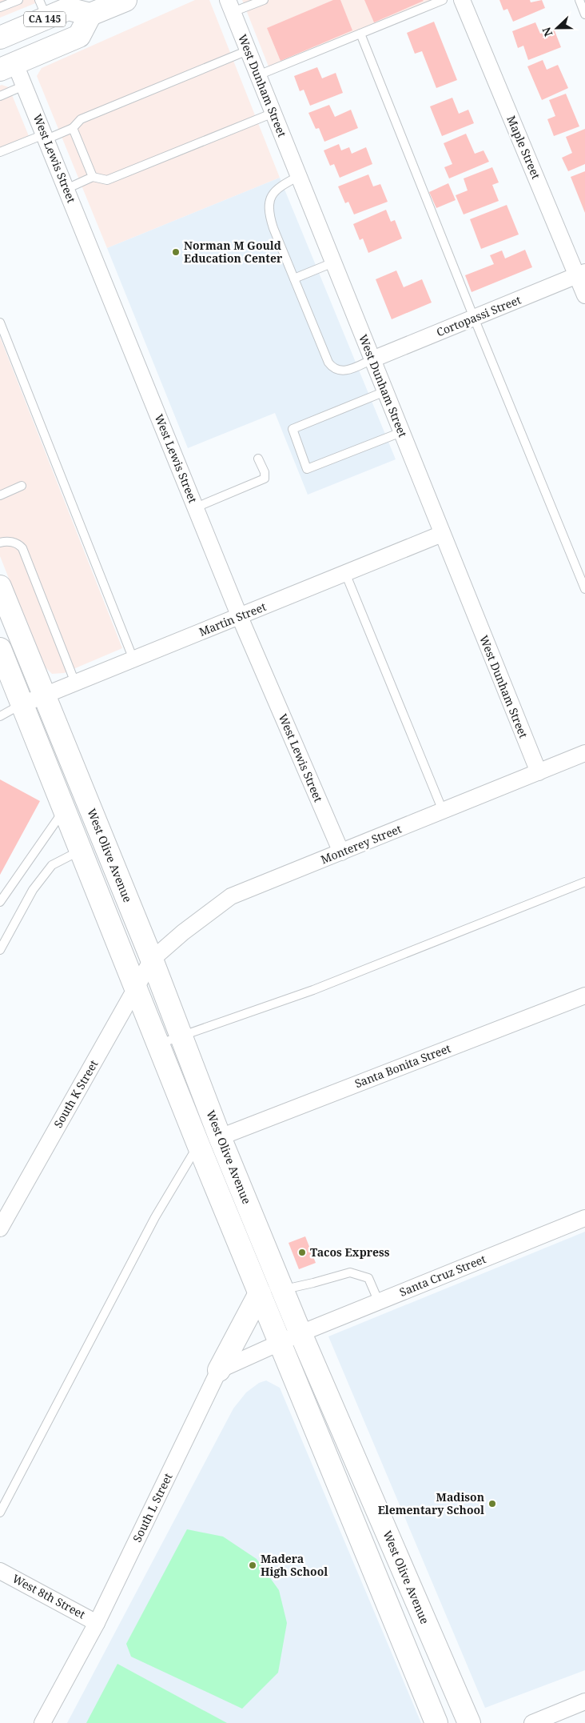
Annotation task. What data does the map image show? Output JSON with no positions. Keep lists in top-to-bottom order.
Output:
{
  "streets": {
    "main road": ["CA 145", "West Olive Avenue"],
    "street": [
      "West Dunham Street",
      "Maple Street",
      "West Lewis Street",
      "Cortopassi Street",
      "Martin Street",
      "Monterey Street",
      "Santa Bonita Street",
      "South K Street",
      "Santa Cruz Street",
      "South L Street",
      "West 8th Street"
    ]
  },
  "crossings": [
    ["CA 145", "West Lewis Street"],
    ["West Dunham Street", "Cortopassi Street"],
    ["West Dunham Street", "Martin Street"],
    ["West Dunham Street", "Monterey Street"],
    ["Maple Street", "Cortopassi Street"],
    ["West Lewis Street", "Martin Street"],
    ["West Lewis Street", "Monterey Street"],
    ["Martin Street", "West Olive Avenue"],
    ["Monterey Street", "West Olive Avenue"],
    ["Monterey Street", "South K Street"],
    ["West Olive Avenue", "Santa Bonita Street"],
    ["West Olive Avenue", "South K Street"],
    ["West Olive Avenue", "Santa Cruz Street"],
    ["South L Street", "West 8th Street"]
  ],
  "places": [
    "Norman M Gould Education Center",
    "Tacos Express",
    "Madison Elementary School",
    "Madera High School"
  ],
  "north": "left"
}
